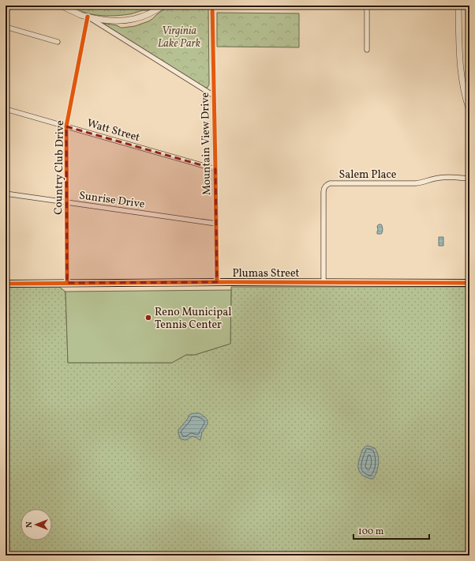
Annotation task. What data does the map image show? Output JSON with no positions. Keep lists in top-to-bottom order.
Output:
{
  "streets": {
    "main road": ["Plumas Street"],
    "street": [
      "Watt Street",
      "Mountain View Drive",
      "Country Club Drive",
      "Salem Place",
      "Sunrise Drive"
    ]
  },
  "crossings": [
    ["Watt Street", "Mountain View Drive"],
    ["Watt Street", "Country Club Drive"],
    ["Mountain View Drive", "Sunrise Drive"],
    ["Mountain View Drive", "Plumas Street"],
    ["Country Club Drive", "Sunrise Drive"],
    ["Country Club Drive", "Plumas Street"],
    ["Salem Place", "Plumas Street"]
  ],
  "parks": ["Virginia Lake Park"],
  "places": ["Reno Municipal Tennis Center"],
  "scale_bar": "100 m",
  "north": "left"
}
